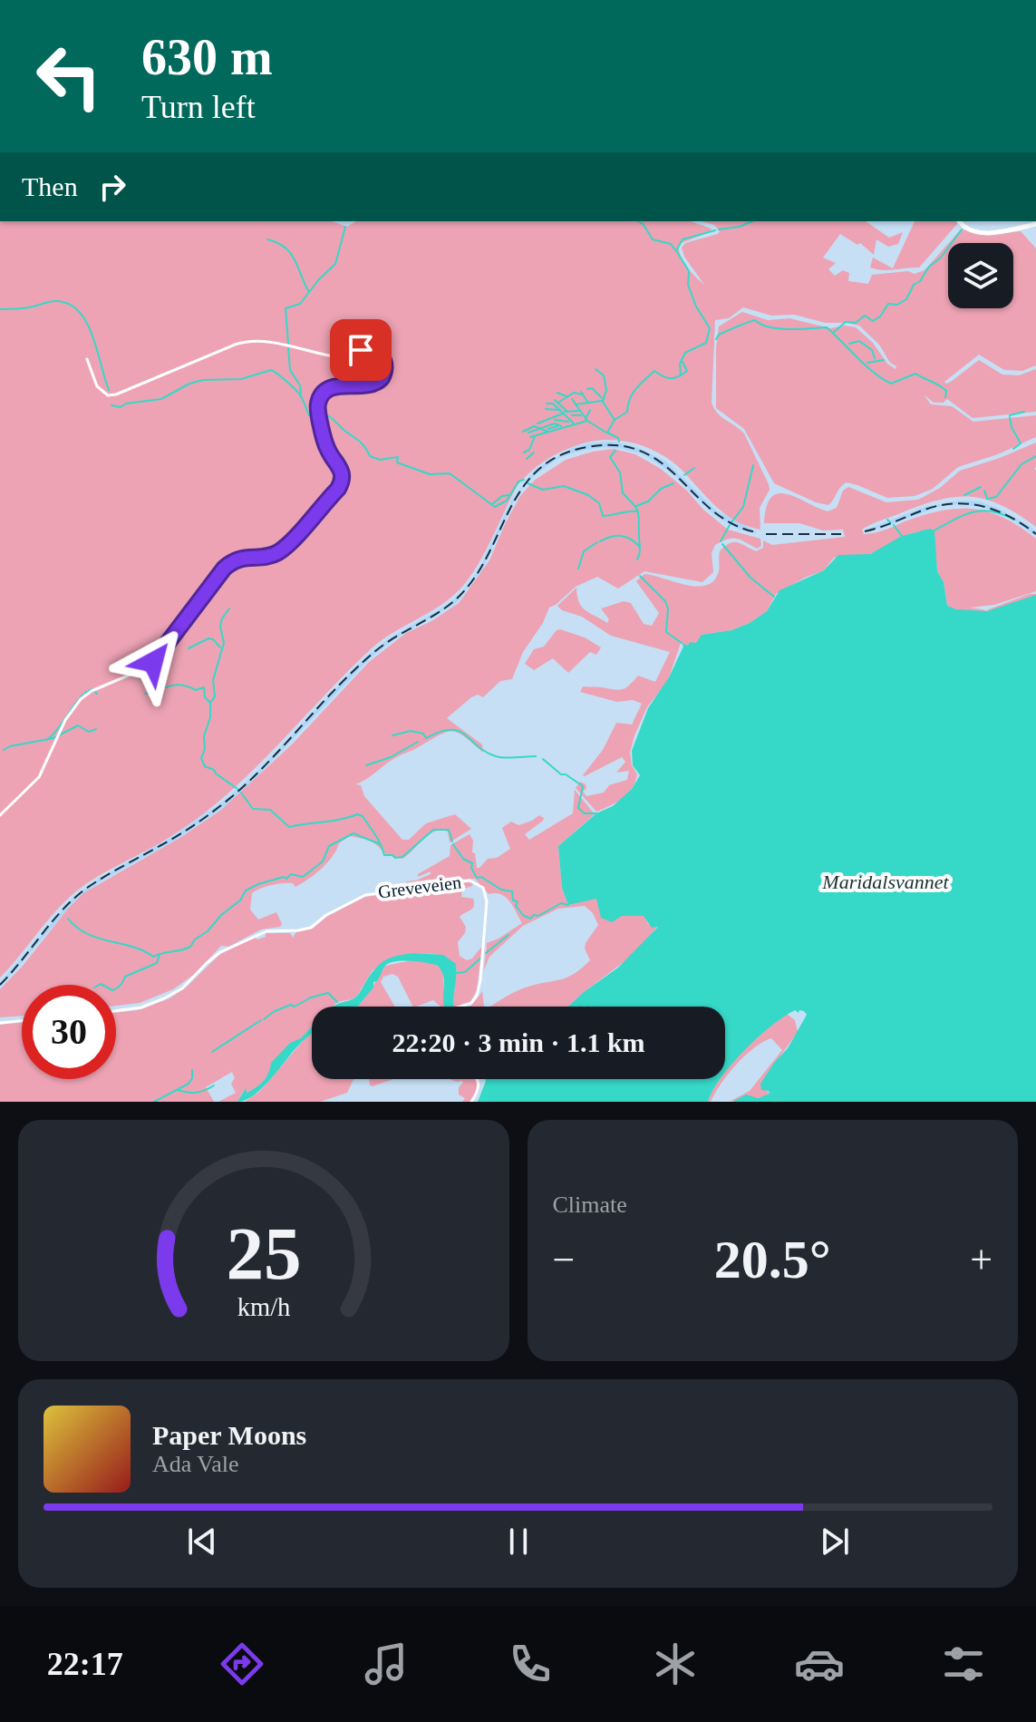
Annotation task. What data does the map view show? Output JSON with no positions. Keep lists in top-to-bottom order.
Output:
{
  "streets": {
    "street": ["Greveveien"]
  },
  "water": ["Maridalsvannet"],
  "page": {
    "turn": ["630 m", "Turn left"],
    "then": "Then",
    "limit": "30",
    "trip": "22:20 · 3 min · 1.1 km",
    "tile": "Climate",
    "heat": ["−", "20.5°", "+"],
    "song": ["Paper Moons", "Ada Vale"],
    "tabs": "22:17",
    "gauge": ["25", "km/h"]
  }
}
